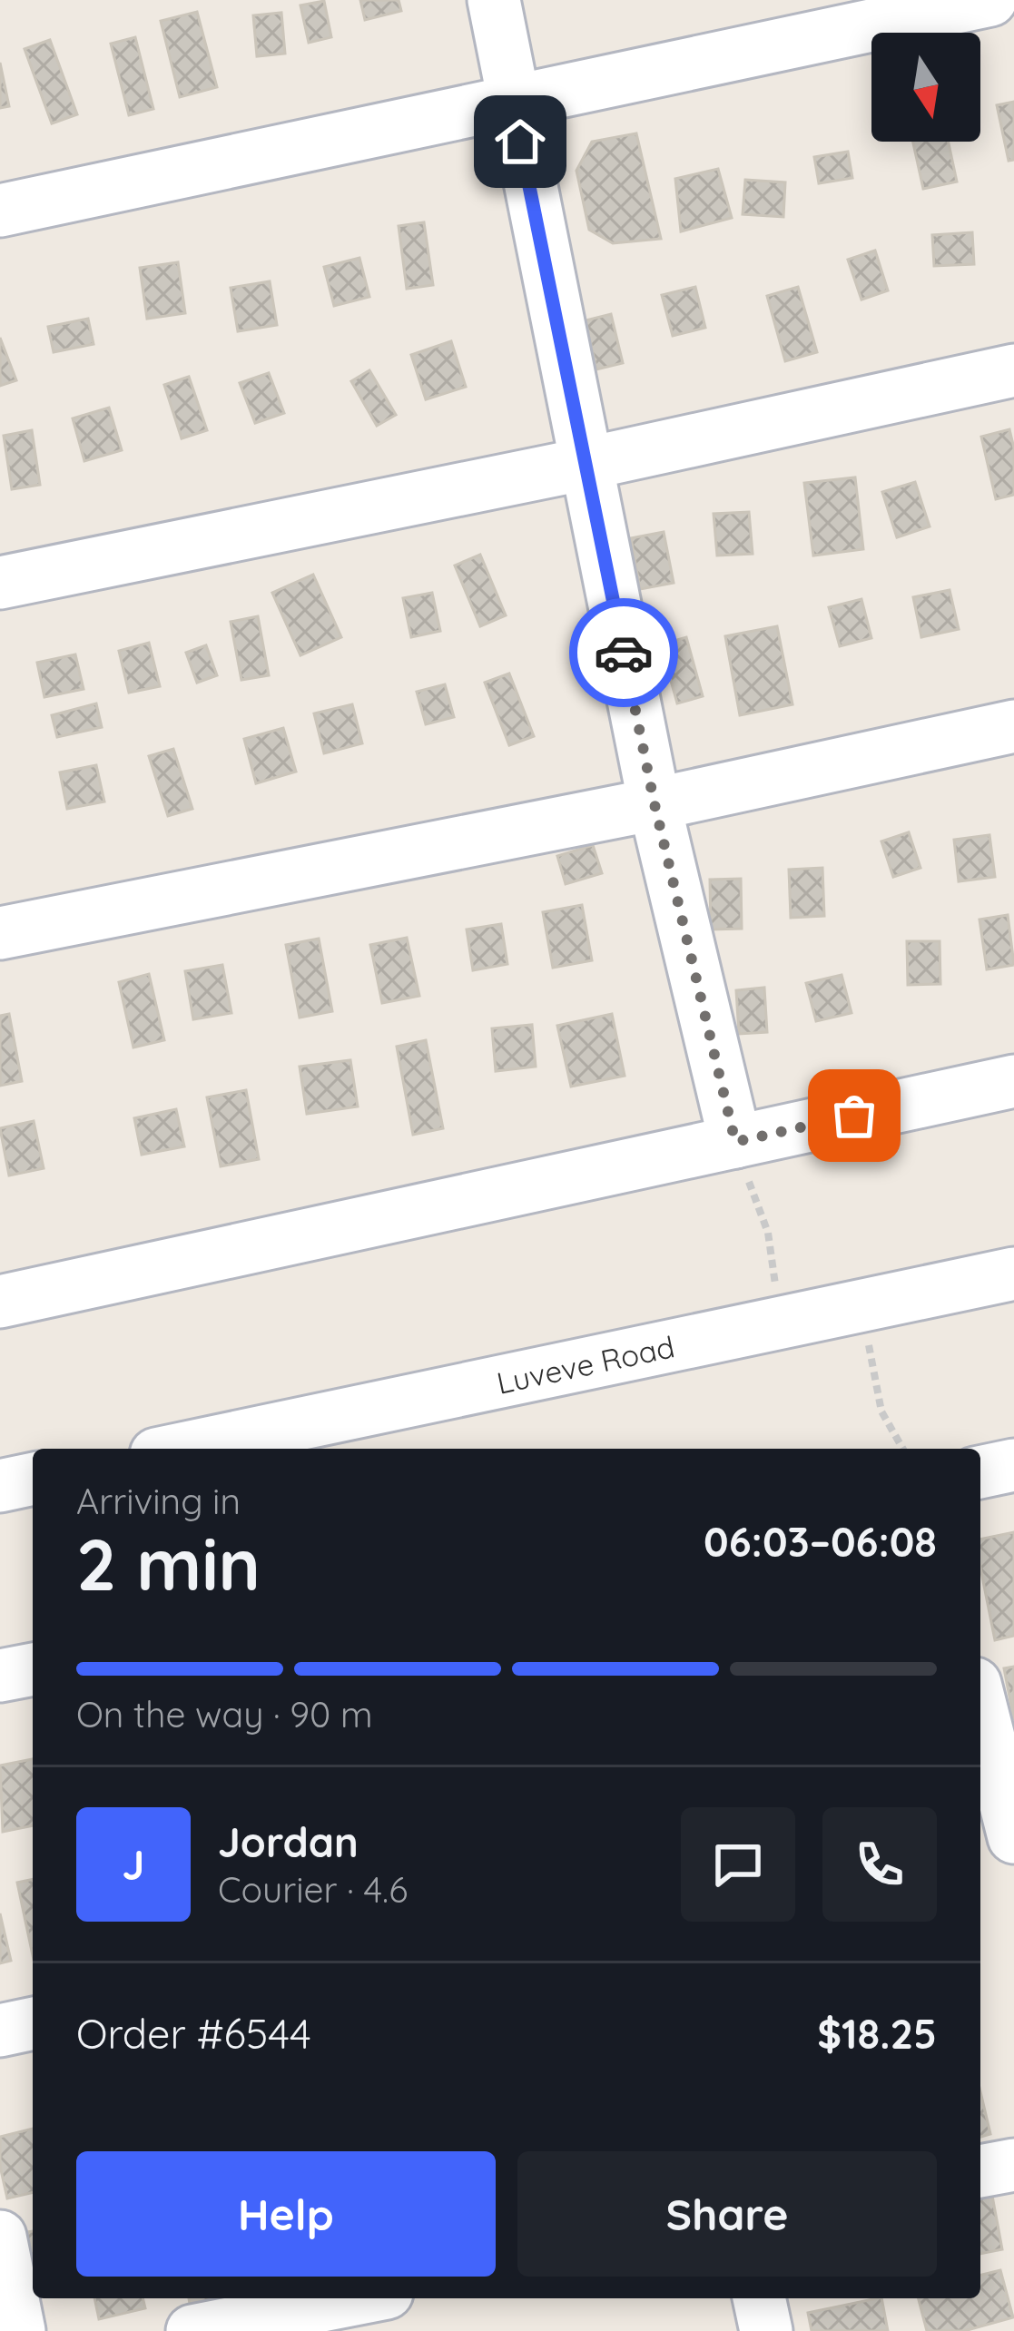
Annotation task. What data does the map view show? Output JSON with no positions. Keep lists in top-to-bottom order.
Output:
{
  "streets": {
    "street": ["Luveve Road"]
  },
  "north": "bottom",
  "page": {
    "heading": ["2 min", "Arriving in", "06:03–06:08"],
    "panel": [
      "Jordan",
      "Courier · 4.6",
      "Order #6544",
      "$18.25"
    ],
    "bar": "On the way · 90 m",
    "round": "J",
    "buttons": ["Help", "Share"]
  }
}
